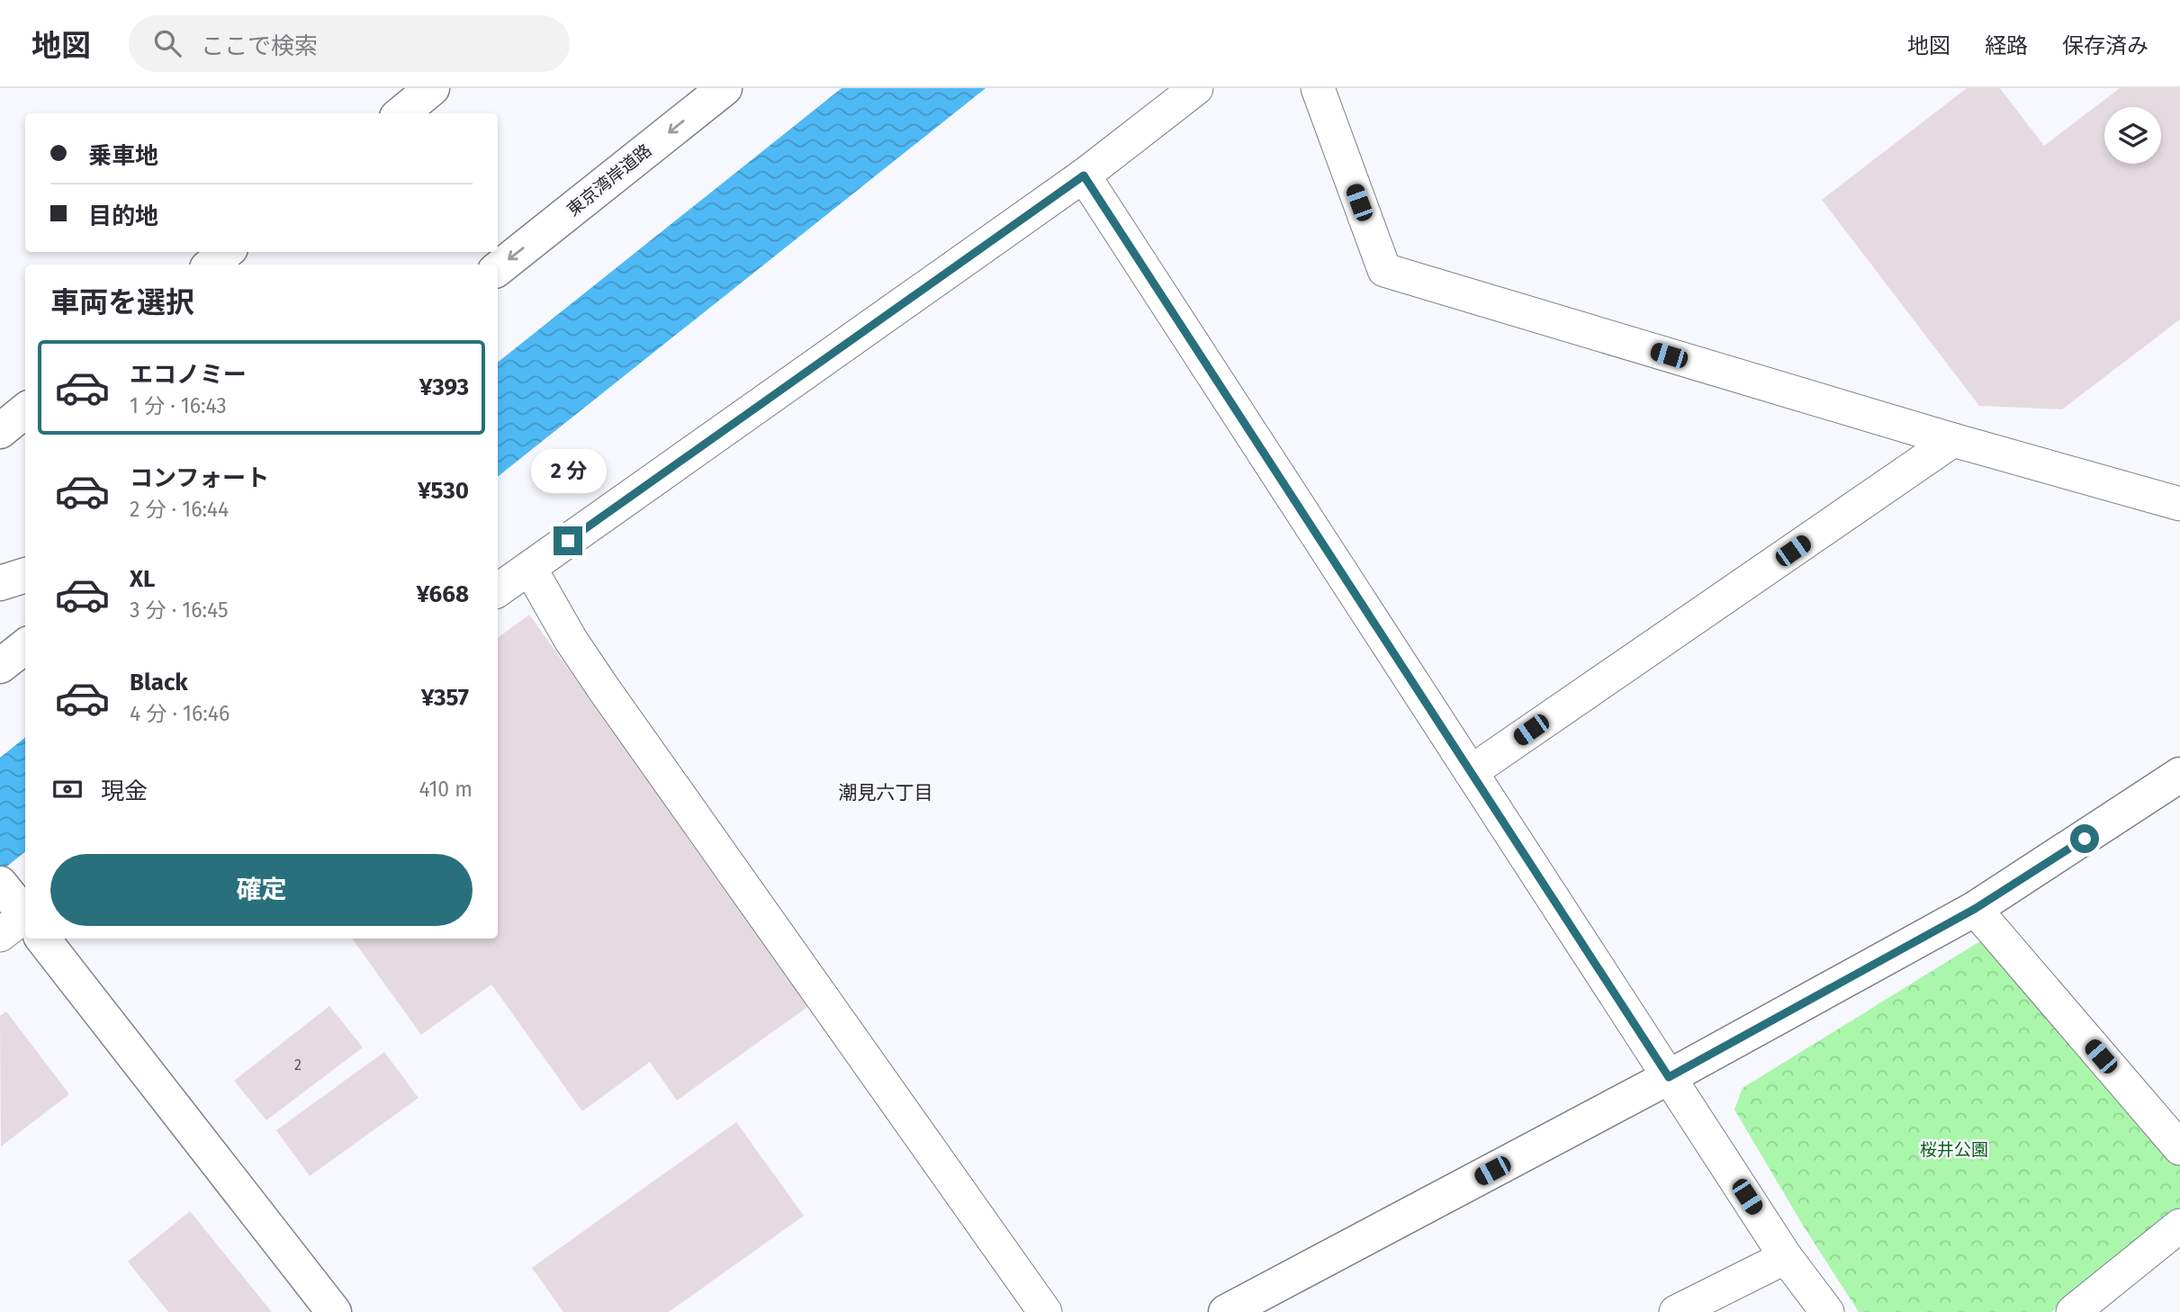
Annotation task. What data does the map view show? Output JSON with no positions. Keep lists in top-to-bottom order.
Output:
{
  "streets": {
    "main road": ["東京湾岸道路"]
  },
  "one_way": ["東京湾岸道路"],
  "districts": ["潮見六丁目"],
  "parks": ["桜井公園"],
  "house_numbers": ["2"],
  "page": {
    "header": "地図",
    "search": "ここで検索",
    "nav": ["地図", "経路", "保存済み"],
    "banner": ["乗車地", "目的地"],
    "heading": "車両を選択",
    "list": [
      {
        "name": "エコノミー",
        "note": "1 分 · 16:43",
        "value": "¥393"
      },
      {
        "name": "コンフォート",
        "note": "2 分 · 16:44",
        "value": "¥530"
      },
      {
        "name": "XL",
        "note": "3 分 · 16:45",
        "value": "¥668"
      },
      {
        "name": "Black",
        "note": "4 分 · 16:46",
        "value": "¥357"
      }
    ],
    "bubble": "2 分",
    "pay": ["現金", "410 m"],
    "buttons": "確定"
  }
}
